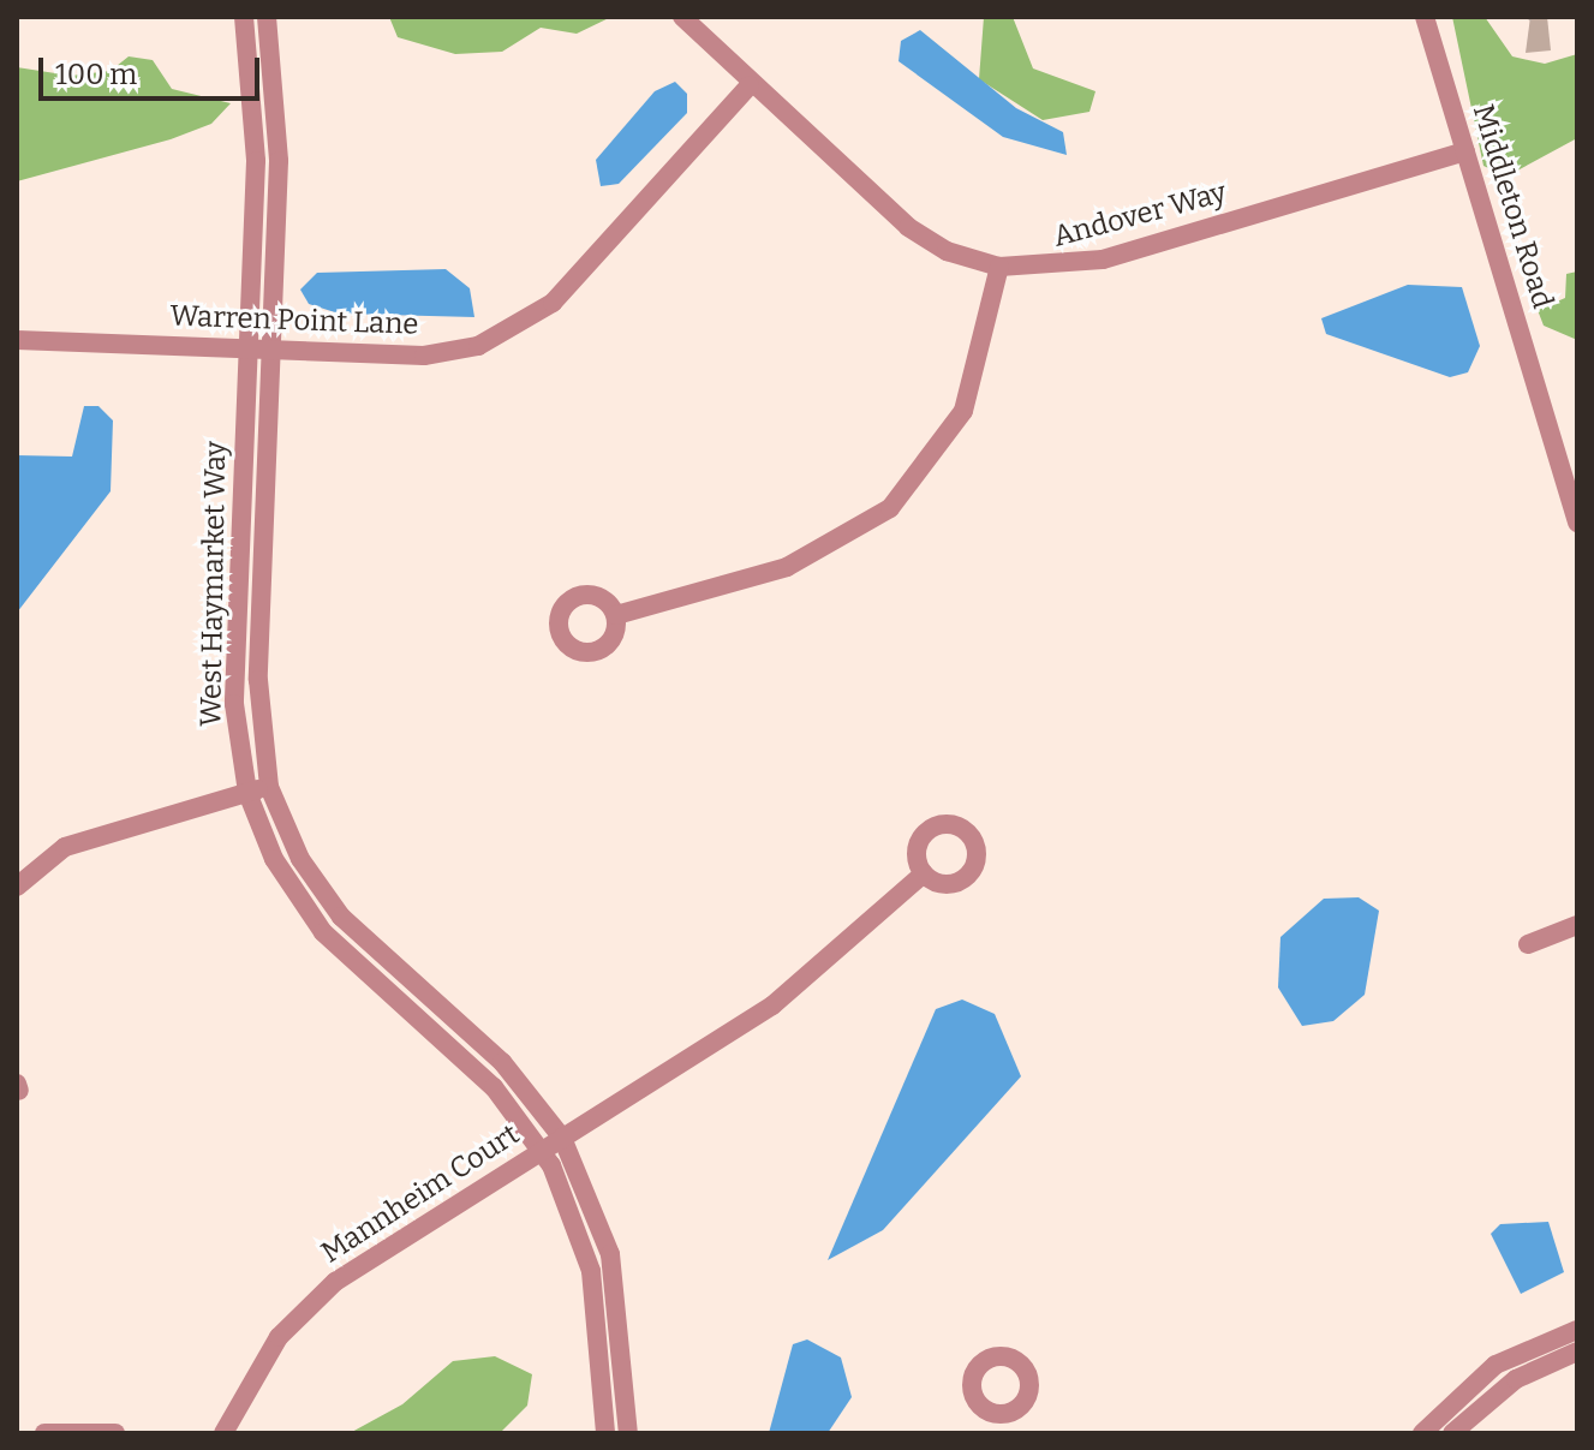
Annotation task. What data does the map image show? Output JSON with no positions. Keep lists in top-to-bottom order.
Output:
{
  "streets": {
    "street": [
      "Middleton Road",
      "Andover Way",
      "Warren Point Lane",
      "West Haymarket Way",
      "Mannheim Court"
    ]
  },
  "crossings": [
    ["Middleton Road", "Andover Way"],
    ["Andover Way", "Warren Point Lane"],
    ["Warren Point Lane", "West Haymarket Way"],
    ["West Haymarket Way", "Mannheim Court"]
  ],
  "scale_bar": "100 m"
}
